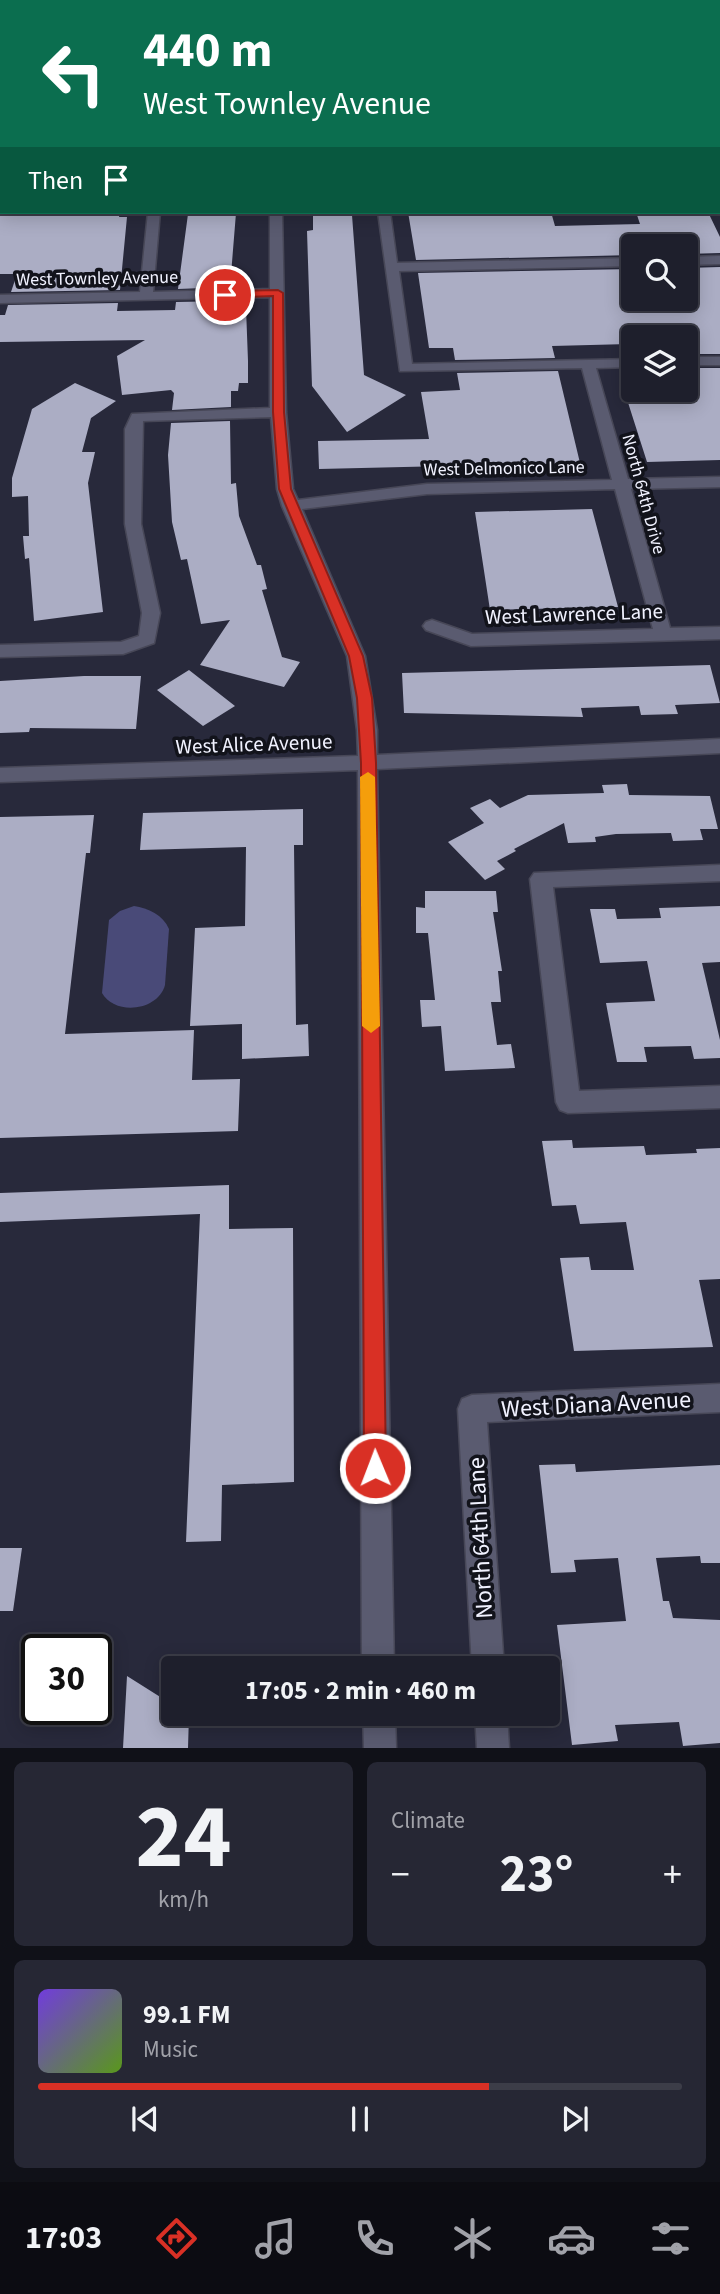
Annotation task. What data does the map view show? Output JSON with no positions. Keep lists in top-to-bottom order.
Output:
{
  "streets": {
    "street": [
      "West Townley Avenue",
      "West Delmonico Lane",
      "North 64th Drive",
      "West Lawrence Lane",
      "West Alice Avenue",
      "West Diana Avenue",
      "North 64th Lane"
    ]
  },
  "crossings": [
    ["West Delmonico Lane", "North 64th Drive"],
    ["North 64th Drive", "West Lawrence Lane"],
    ["West Diana Avenue", "North 64th Lane"]
  ],
  "page": {
    "turn": ["440 m", "West Townley Avenue"],
    "then": "Then",
    "limit": "30",
    "trip": "17:05 · 2 min · 460 m",
    "tile": [
      ["24", "km/h"],
      "Climate"
    ],
    "heat": ["−", "23°", "+"],
    "song": ["99.1 FM", "Music"],
    "tabs": "17:03"
  }
}
